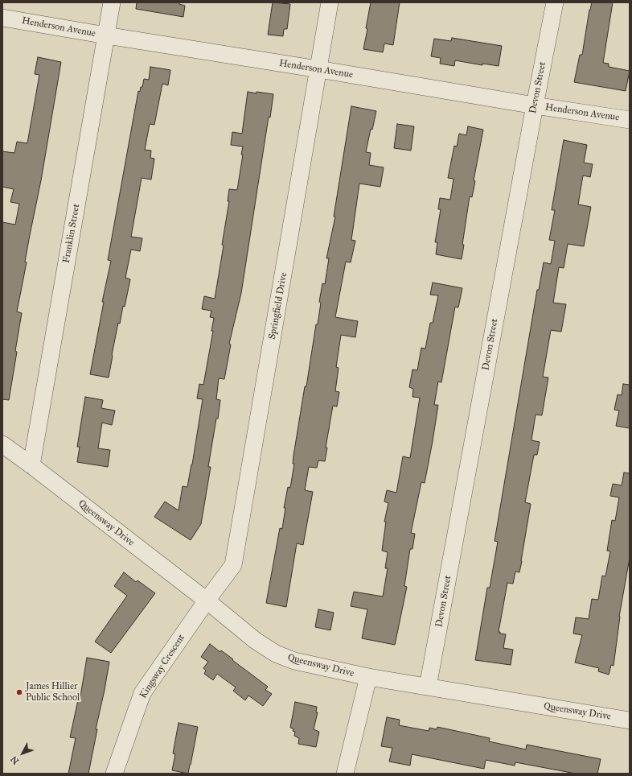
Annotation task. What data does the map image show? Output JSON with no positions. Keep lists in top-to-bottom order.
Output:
{
  "streets": {
    "street": [
      "Henderson Avenue",
      "Devon Street",
      "Franklin Street",
      "Springfield Drive",
      "Queensway Drive",
      "Kingsway Crescent"
    ]
  },
  "crossings": [
    ["Henderson Avenue", "Devon Street"],
    ["Henderson Avenue", "Franklin Street"],
    ["Henderson Avenue", "Springfield Drive"],
    ["Devon Street", "Queensway Drive"],
    ["Franklin Street", "Queensway Drive"],
    ["Springfield Drive", "Queensway Drive"],
    ["Springfield Drive", "Kingsway Crescent"],
    ["Queensway Drive", "Kingsway Crescent"]
  ],
  "places": ["James Hillier Public School"],
  "north": "bottom left"
}
